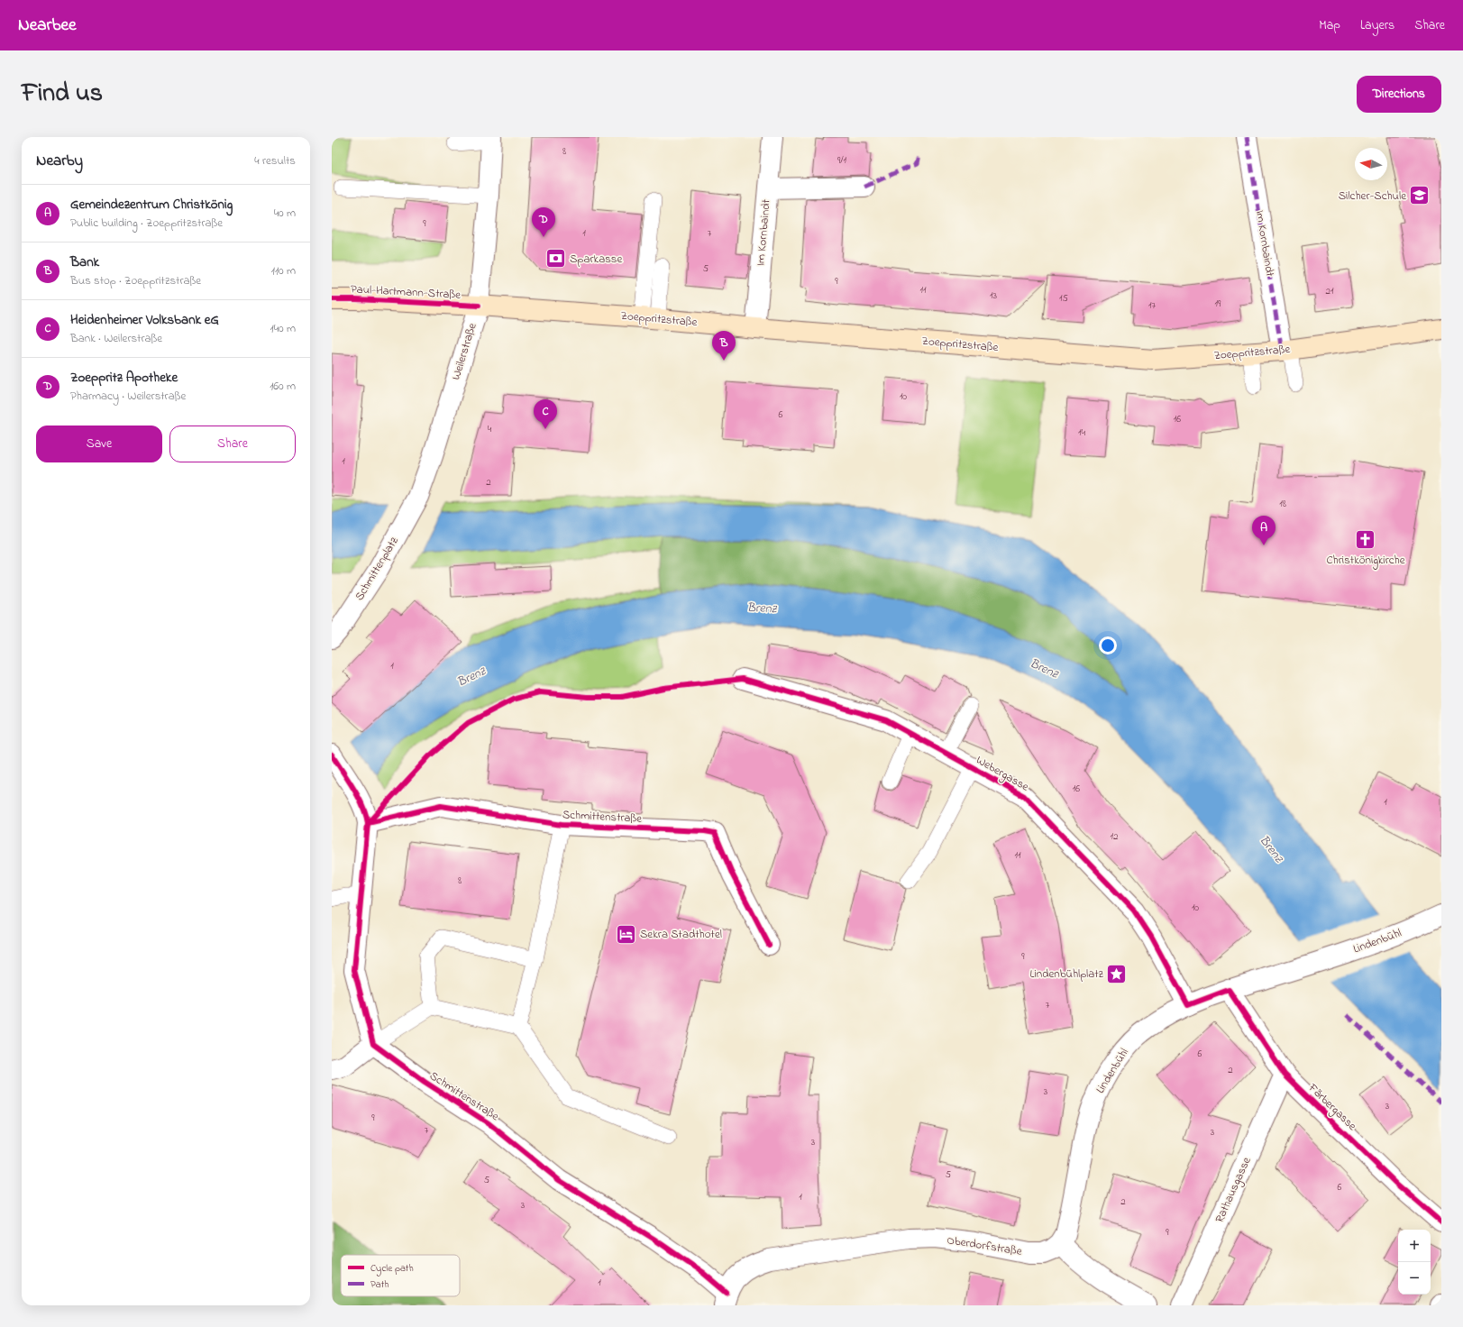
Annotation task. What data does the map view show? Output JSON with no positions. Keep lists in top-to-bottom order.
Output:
{
  "streets": {
    "main road": ["Paul-Hartmann-Straße", "Zoeppritzstraße"],
    "street": [
      "Im Kornbaindt",
      "Weilerstraße",
      "Schmittenplatz",
      "Webergasse",
      "Schmittenstraße",
      "Lindenbühl",
      "Färbergasse",
      "Rathausgasse",
      "Oberdorfstraße"
    ]
  },
  "crossings": [
    ["Im Kornbaindt", "Zoeppritzstraße"],
    ["Paul-Hartmann-Straße", "Zoeppritzstraße"],
    ["Paul-Hartmann-Straße", "Weilerstraße"],
    ["Zoeppritzstraße", "Weilerstraße"],
    ["Weilerstraße", "Schmittenplatz"],
    ["Webergasse", "Lindenbühl"],
    ["Schmittenstraße", "Oberdorfstraße"],
    ["Lindenbühl", "Färbergasse"],
    ["Lindenbühl", "Oberdorfstraße"],
    ["Färbergasse", "Rathausgasse"]
  ],
  "water": ["Brenz"],
  "places": {
    "school or university": ["Silcher-Schule"],
    "bank": ["Sparkasse"],
    "church": ["Christkönigkirche"],
    "hotel": ["Sekra Stadthotel"],
    "place": ["Lindenbühlplatz"]
  },
  "house_numbers": [
    "8",
    "9/1",
    "9",
    "1",
    "7",
    "5",
    "9",
    "11",
    "21",
    "13",
    "15",
    "19",
    "17",
    "10",
    "6",
    "16",
    "4",
    "14",
    "1",
    "2",
    "18",
    "1",
    "16",
    "1",
    "12",
    "11",
    "8",
    "10",
    "9",
    "7",
    "6",
    "2",
    "3",
    "3",
    "9",
    "7",
    "3",
    "3",
    "5",
    "5",
    "6",
    "1",
    "2",
    "3",
    "9",
    "1"
  ],
  "legend": ["Cycle path", "Path"],
  "north": "left",
  "page": {
    "header": "Nearbee",
    "nav": ["Map", "Layers", "Share"],
    "title": "Find us",
    "buttons": [
      "Directions",
      ["Save", "Share"]
    ],
    "heading": ["Nearby", "4 results"],
    "list": [
      {
        "mark": "A",
        "name": "Gemeindezentrum Christkönig",
        "note": "Public building · Zoeppritzstraße",
        "value": "40 m"
      },
      {
        "mark": "B",
        "name": "Bank",
        "note": "Bus stop · Zoeppritzstraße",
        "value": "110 m"
      },
      {
        "mark": "C",
        "name": "Heidenheimer Volksbank eG",
        "note": "Bank · Weilerstraße",
        "value": "140 m"
      },
      {
        "mark": "D",
        "name": "Zoeppritz Apotheke",
        "note": "Pharmacy · Weilerstraße",
        "value": "160 m"
      }
    ],
    "pins": [
      "D",
      "B",
      "C",
      "A"
    ],
    "map_buttons": ["+", "−"]
  }
}
